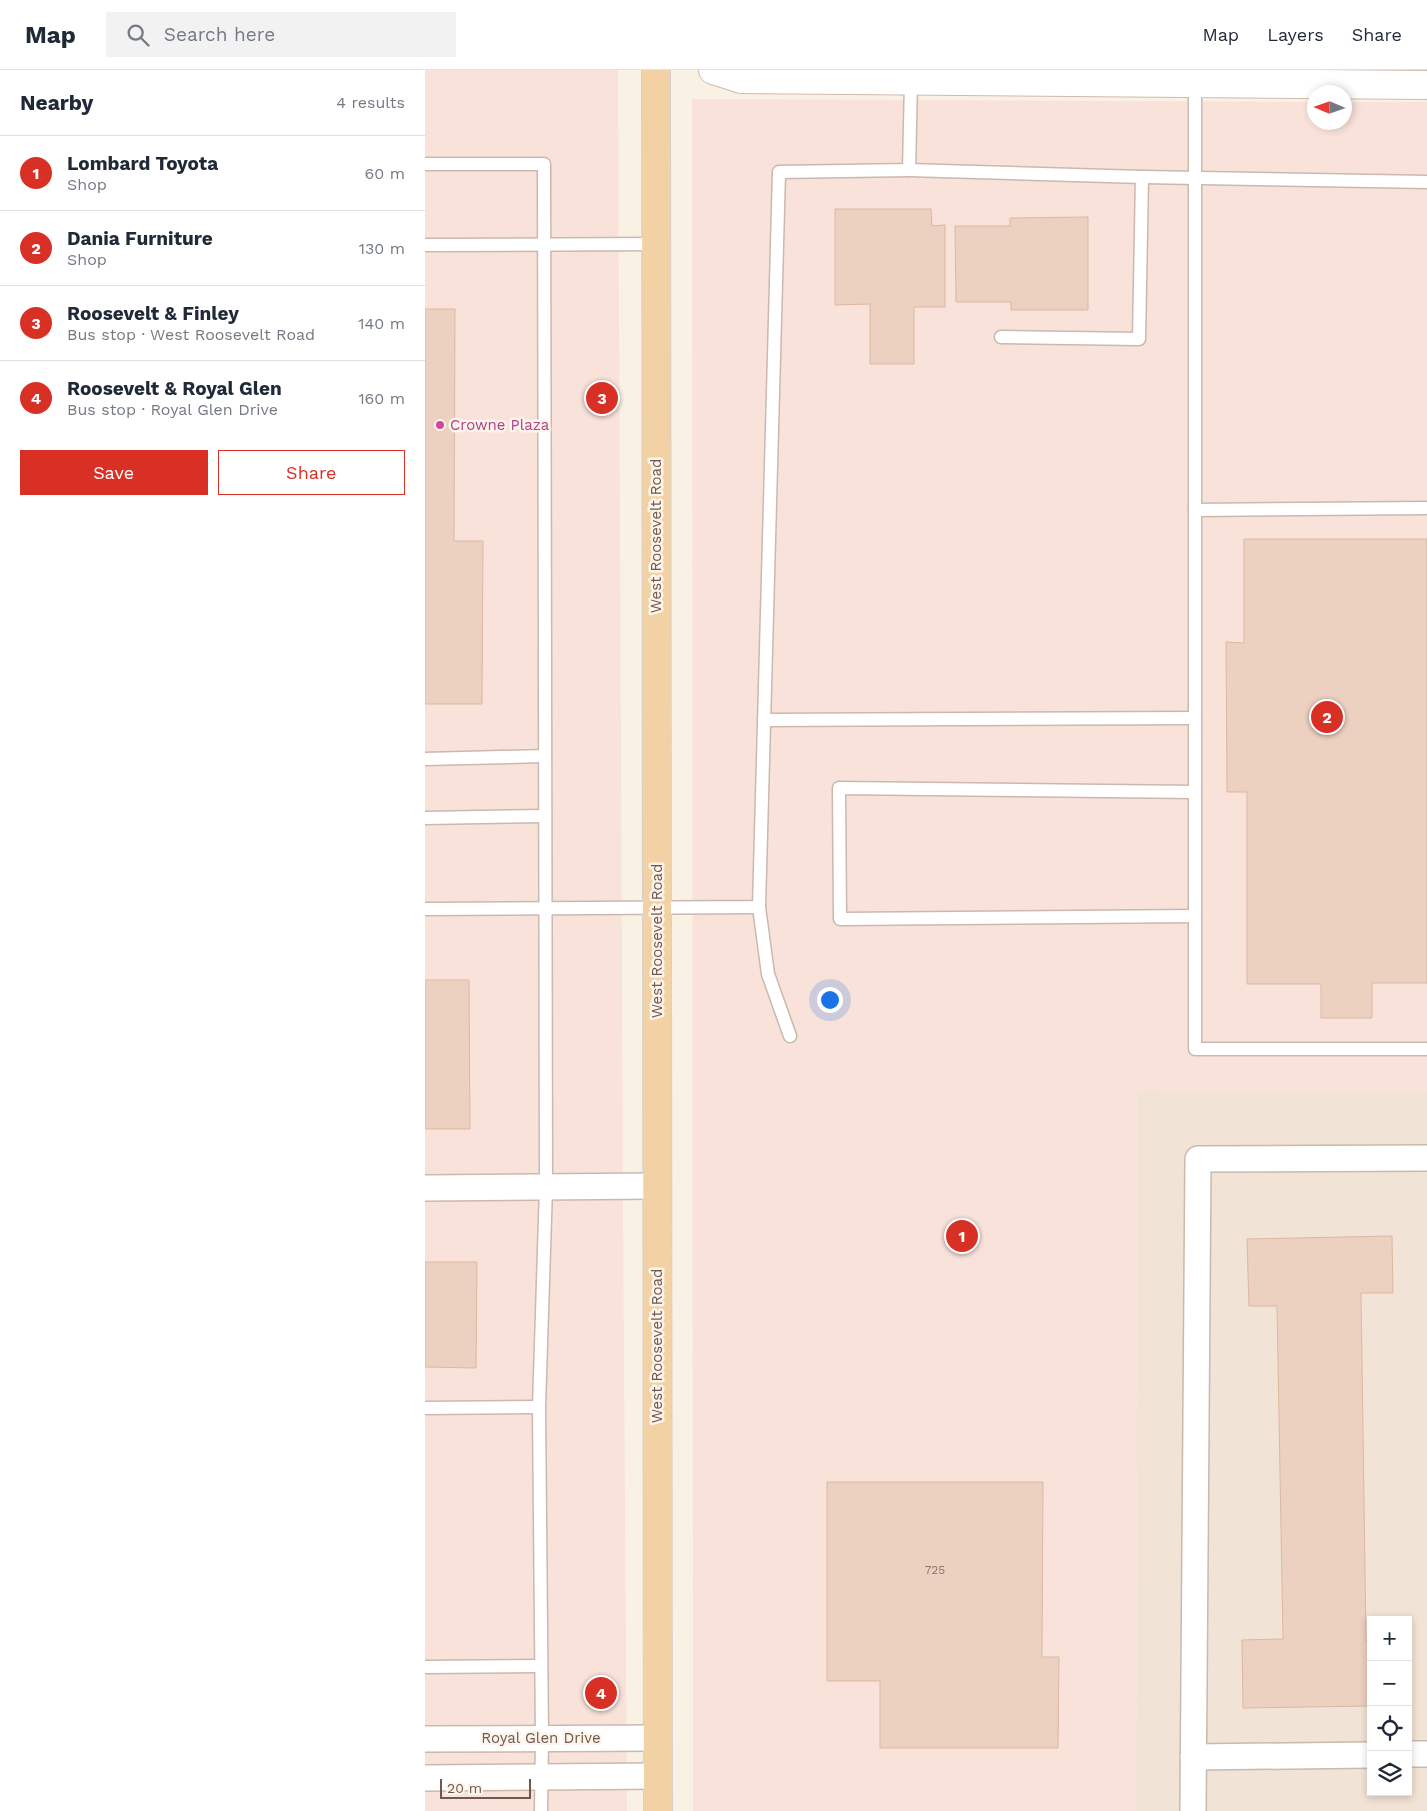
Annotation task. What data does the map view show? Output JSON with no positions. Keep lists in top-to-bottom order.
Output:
{
  "streets": {
    "main road": ["West Roosevelt Road"],
    "street": ["Royal Glen Drive"]
  },
  "crossings": [
    ["West Roosevelt Road", "Royal Glen Drive"]
  ],
  "places": ["Crowne Plaza"],
  "house_numbers": ["725"],
  "scale_bar": "20 m",
  "north": "left",
  "page": {
    "header": "Map",
    "search": "Search here",
    "nav": ["Map", "Layers", "Share"],
    "heading": ["Nearby", "4 results"],
    "list": [
      {
        "mark": "1",
        "name": "Lombard Toyota",
        "note": "Shop",
        "value": "60 m"
      },
      {
        "mark": "2",
        "name": "Dania Furniture",
        "note": "Shop",
        "value": "130 m"
      },
      {
        "mark": "3",
        "name": "Roosevelt & Finley",
        "note": "Bus stop · West Roosevelt Road",
        "value": "140 m"
      },
      {
        "mark": "4",
        "name": "Roosevelt & Royal Glen",
        "note": "Bus stop · Royal Glen Drive",
        "value": "160 m"
      }
    ],
    "pins": [
      "3",
      "2",
      "1",
      "4"
    ],
    "buttons": ["Save", "Share"],
    "map_buttons": ["+", "−"],
    "scale": "20 m"
  }
}
